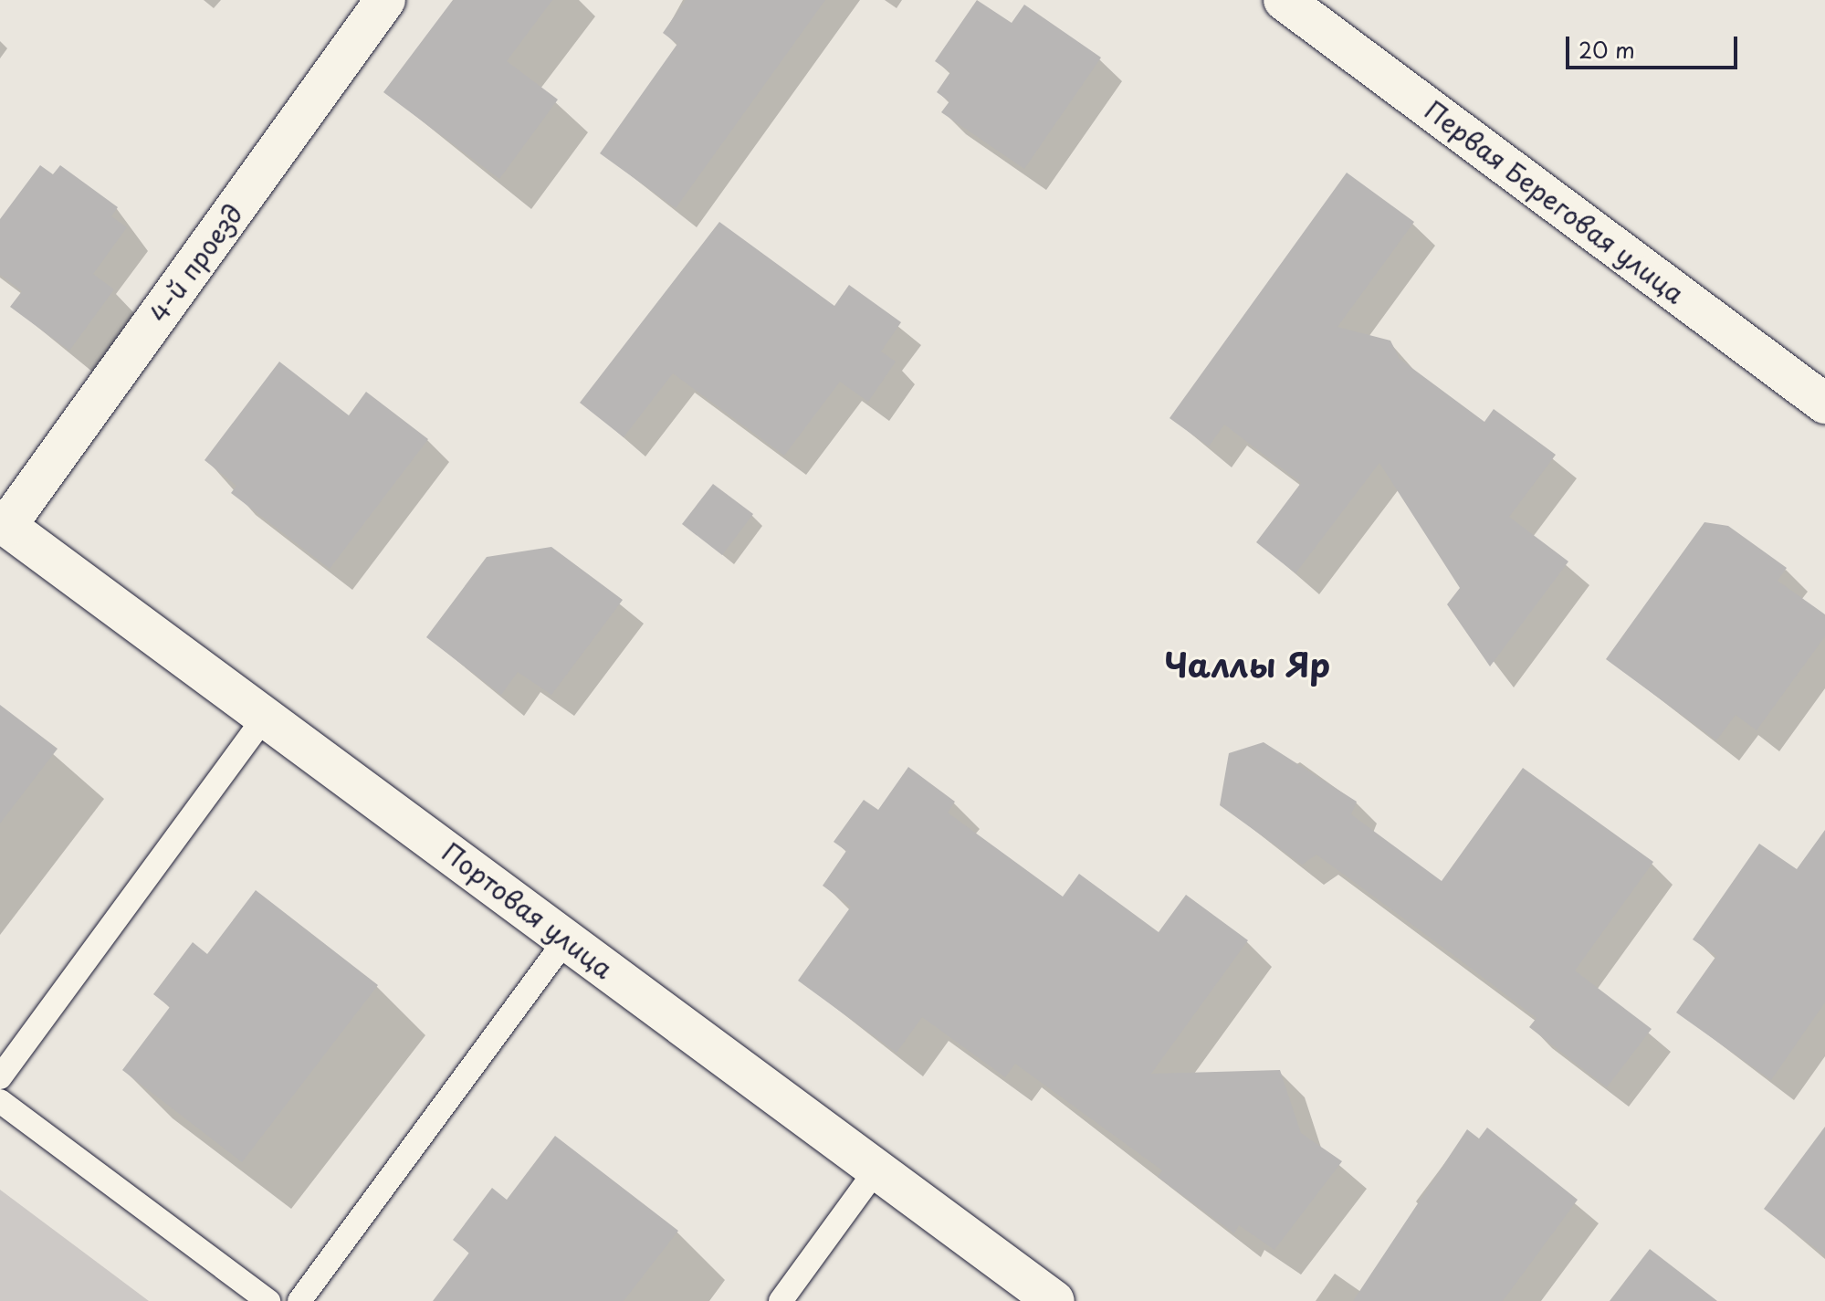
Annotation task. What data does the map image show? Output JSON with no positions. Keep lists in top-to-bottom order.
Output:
{
  "streets": {
    "street": ["Первая Береговая улица", "4-й проезд", "Портовая улица"]
  },
  "crossings": [
    ["4-й проезд", "Портовая улица"]
  ],
  "districts": ["Чаллы Яр"],
  "scale_bar": "20 m"
}
